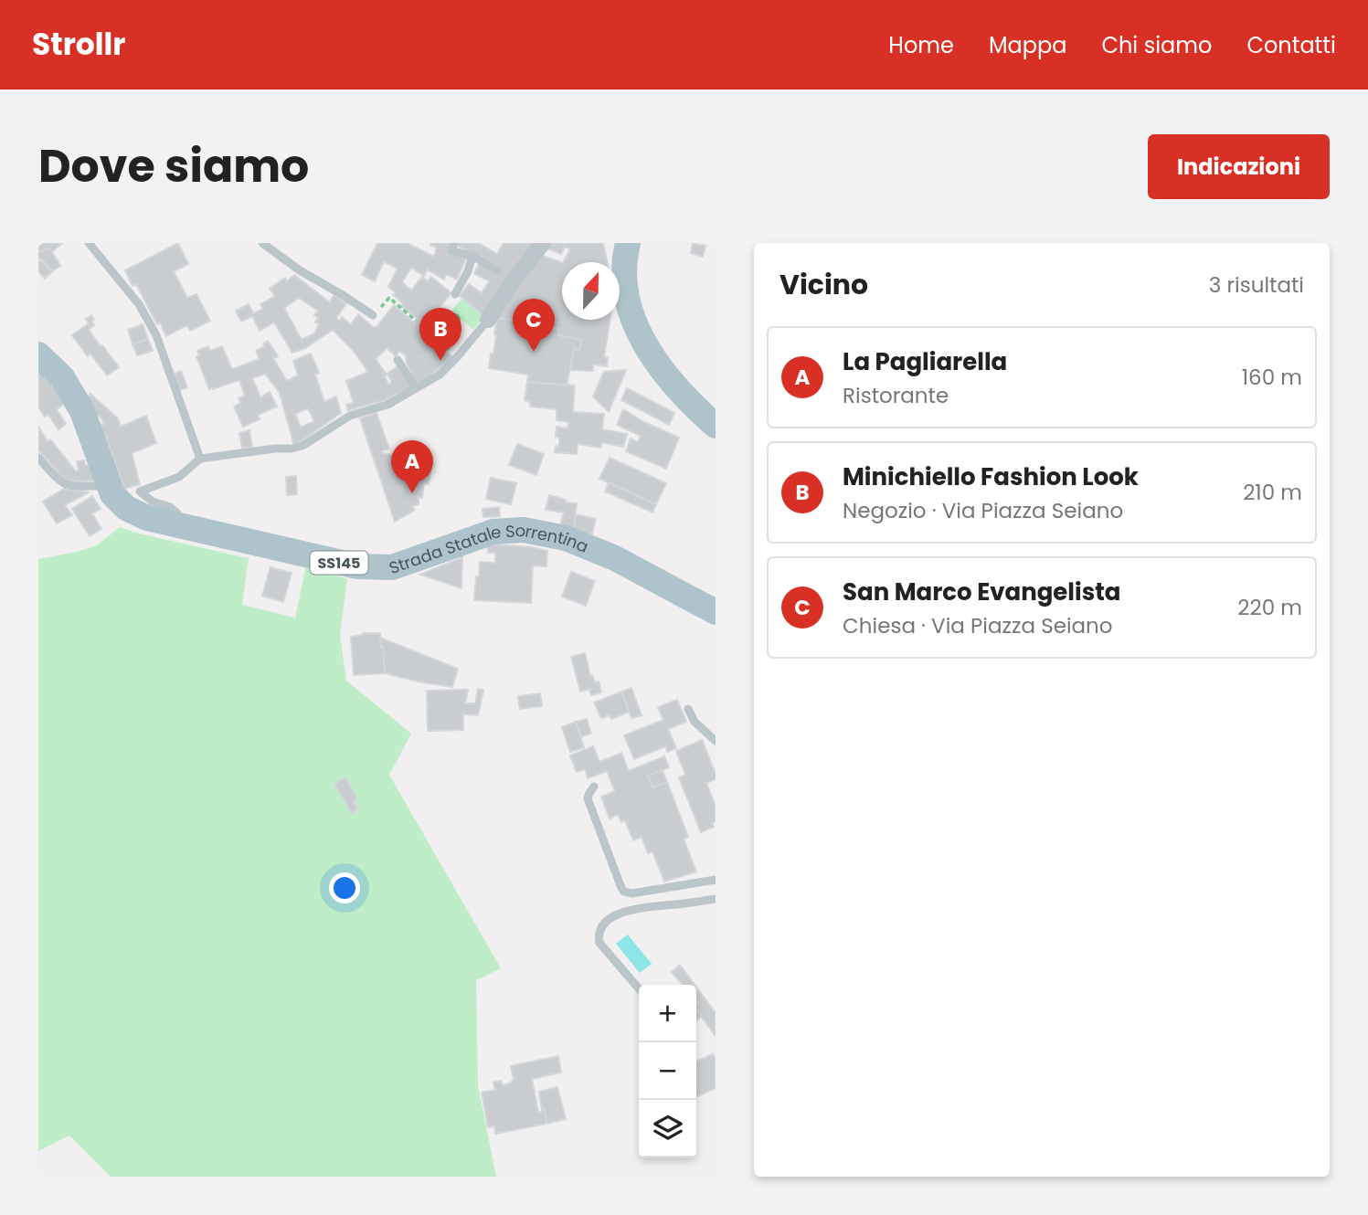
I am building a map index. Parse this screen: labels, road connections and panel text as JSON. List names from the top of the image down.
{
  "streets": {
    "main road": ["Strada Statale Sorrentina", "SS145"]
  },
  "north": "top",
  "page": {
    "header": "Strollr",
    "nav": [
      "Home",
      "Mappa",
      "Chi siamo",
      "Contatti"
    ],
    "title": "Dove siamo",
    "buttons": "Indicazioni",
    "heading": ["Vicino", "3 risultati"],
    "pins": ["C", "B", "A"],
    "list": [
      {
        "mark": "A",
        "name": "La Pagliarella",
        "note": "Ristorante",
        "value": "160 m"
      },
      {
        "mark": "B",
        "name": "Minichiello Fashion Look",
        "note": "Negozio · Via Piazza Seiano",
        "value": "210 m"
      },
      {
        "mark": "C",
        "name": "San Marco Evangelista",
        "note": "Chiesa · Via Piazza Seiano",
        "value": "220 m"
      }
    ],
    "map_buttons": ["+", "−"]
  }
}
